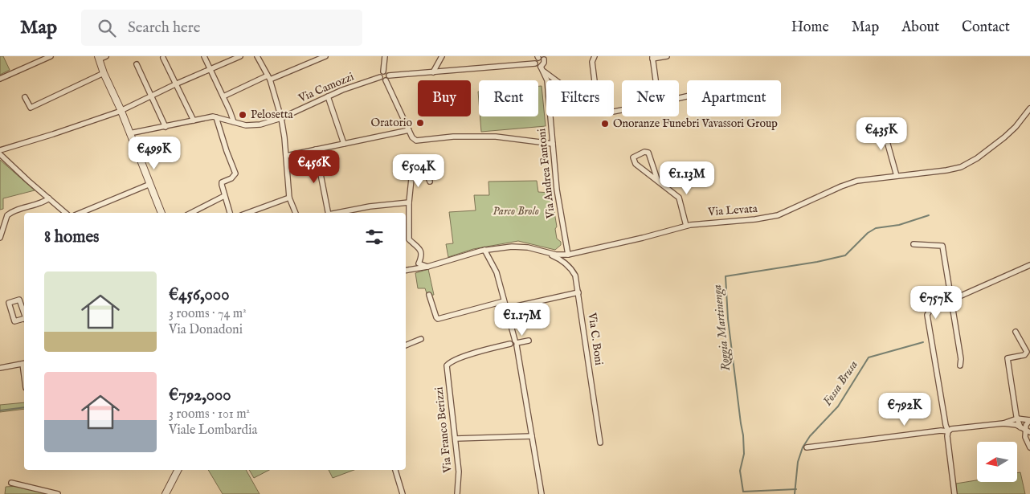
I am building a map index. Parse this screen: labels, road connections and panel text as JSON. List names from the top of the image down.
{
  "streets": {
    "street": [
      "Via Camozzi",
      "Via Andrea Fantoni",
      "Via Levata",
      "Via C. Boni",
      "Via Franco Berizzi"
    ]
  },
  "crossings": [
    ["Via Andrea Fantoni", "Via Levata"],
    ["Via Levata", "Via C. Boni"]
  ],
  "water": ["Roggia Martinenga", "Fossa Brusa"],
  "parks": ["Parco Brolo"],
  "places": ["Pelosetta", "Oratorio", "Onoranze Funebri Vavassori Group"],
  "north": "left",
  "page": {
    "header": "Map",
    "search": "Search here",
    "nav": [
      "Home",
      "Map",
      "About",
      "Contact"
    ],
    "chip": [
      "Buy",
      "Rent",
      "Filters",
      "New",
      "Apartment"
    ],
    "price": [
      "€435K",
      "€499K",
      "€456K",
      "€504K",
      "€1.13M",
      "€757K",
      "€1.17M",
      "€792K"
    ],
    "heading": "8 homes",
    "list": [
      {
        "name": "€456,000",
        "note": "3 rooms · 74 m² · Via Donadoni"
      },
      {
        "name": "€792,000",
        "note": "3 rooms · 101 m² · Viale Lombardia"
      }
    ]
  }
}
